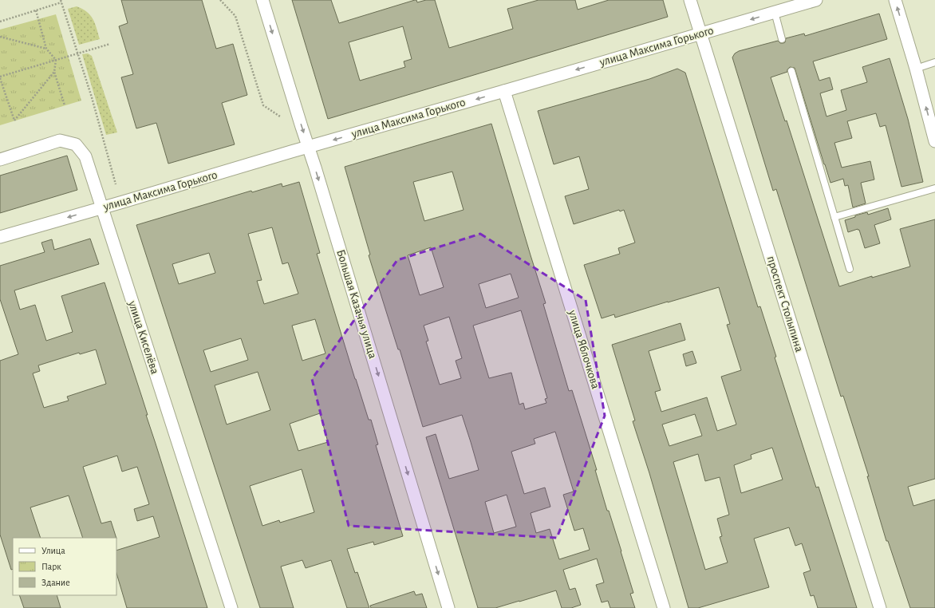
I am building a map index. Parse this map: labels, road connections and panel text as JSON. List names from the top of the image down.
{
  "streets": {
    "street": [
      "улица Максима Горького",
      "Большая Казачья улица",
      "проспект Столыпина",
      "улица Киселёва",
      "улица Яблочкова"
    ]
  },
  "crossings": [
    ["улица Максима Горького", "Большая Казачья улица"],
    ["улица Максима Горького", "проспект Столыпина"],
    ["улица Максима Горького", "улица Киселёва"],
    ["улица Максима Горького", "улица Яблочкова"]
  ],
  "one_way": ["улица Максима Горького", "Большая Казачья улица"],
  "legend": ["Улица", "Парк", "Здание"]
}
